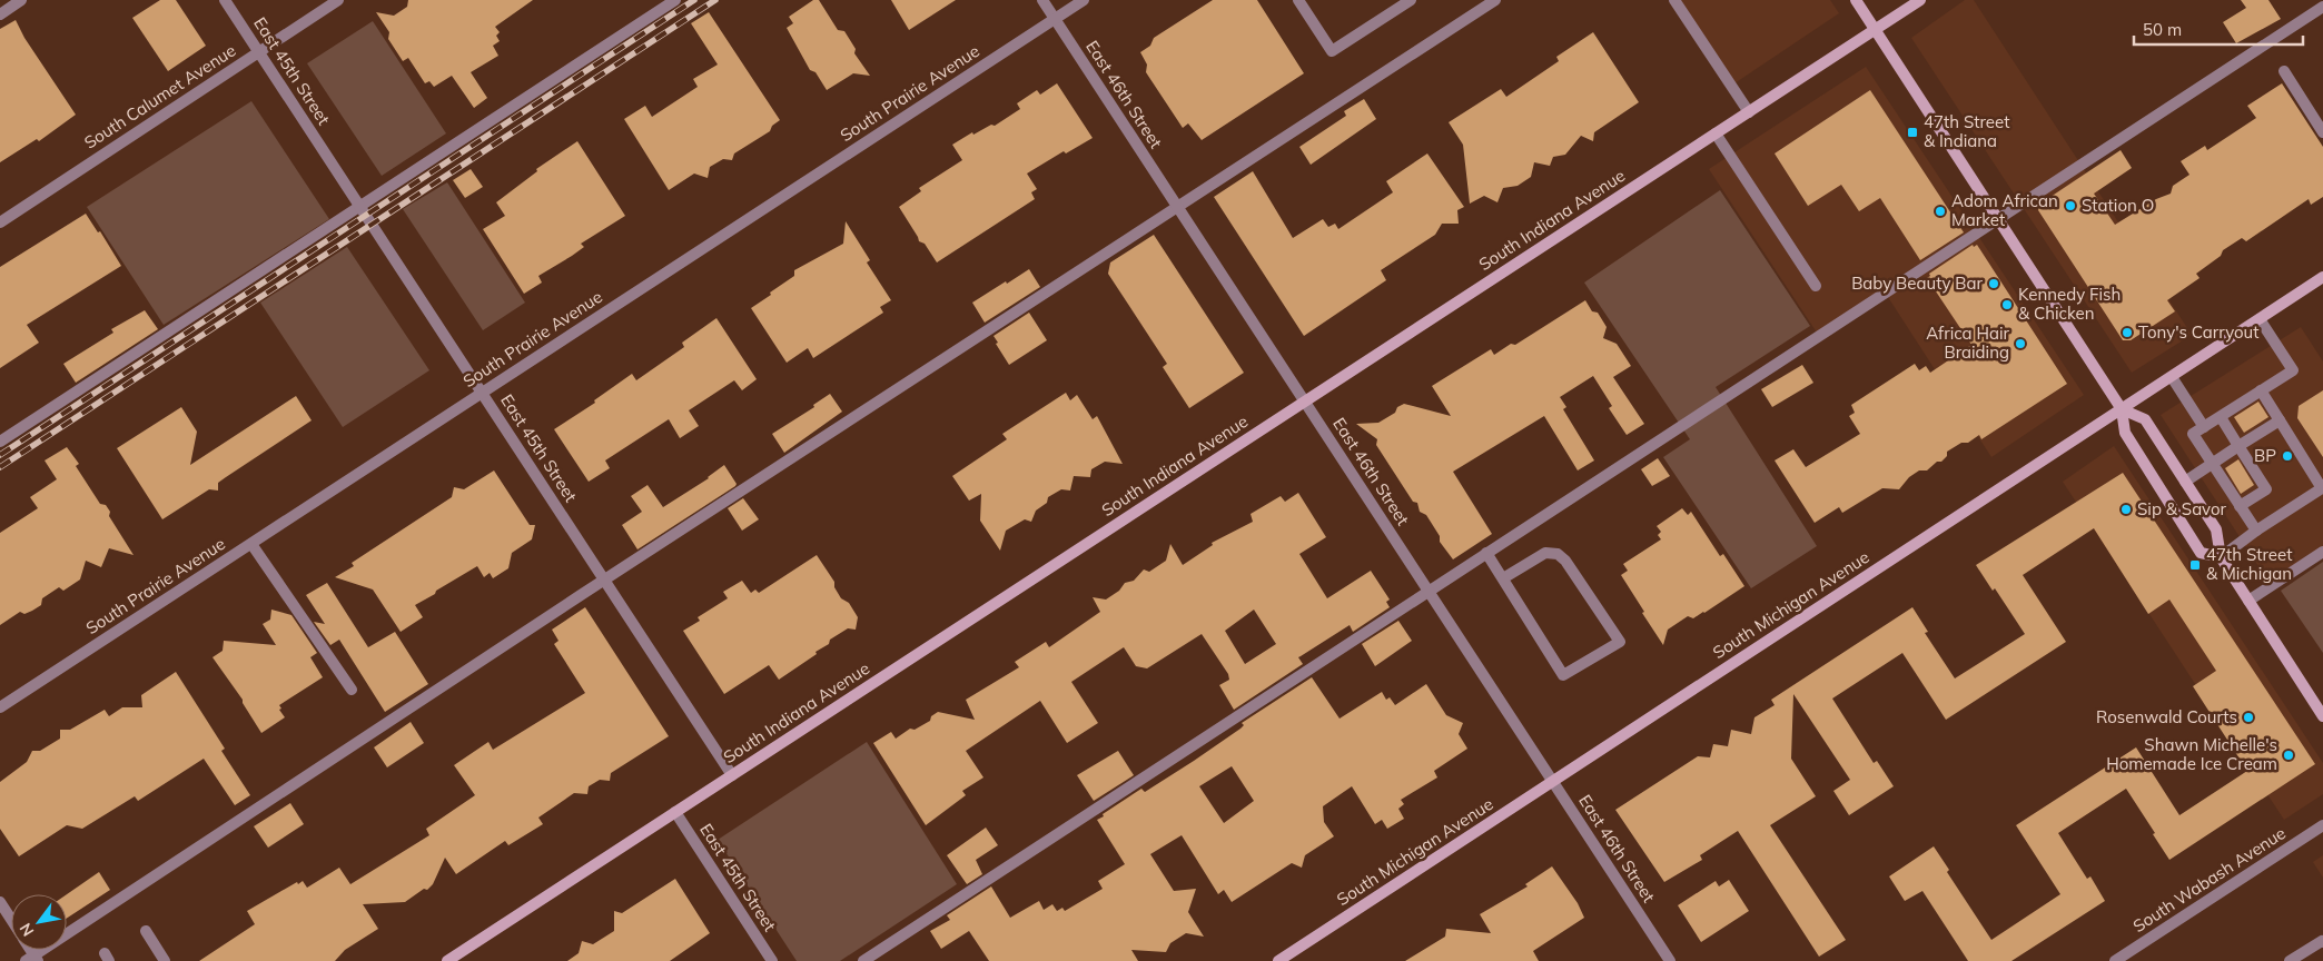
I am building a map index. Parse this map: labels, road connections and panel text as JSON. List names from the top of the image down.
{
  "streets": {
    "street": [
      "East 45th Street",
      "South Prairie Avenue",
      "East 46th Street",
      "South Calumet Avenue",
      "South Indiana Avenue",
      "South Michigan Avenue",
      "South Wabash Avenue"
    ]
  },
  "crossings": [
    ["East 45th Street", "South Prairie Avenue"],
    ["East 45th Street", "South Calumet Avenue"],
    ["East 45th Street", "South Indiana Avenue"],
    ["South Prairie Avenue", "East 46th Street"],
    ["East 46th Street", "South Indiana Avenue"],
    ["East 46th Street", "South Michigan Avenue"]
  ],
  "places": {
    "transit": ["47th Street & Indiana", "47th Street & Michigan"],
    "other": [
      "Station O",
      "Adom African Market",
      "Baby Beauty Bar",
      "Kennedy Fish & Chicken",
      "Tony's Carryout",
      "Africa Hair Braiding",
      "BP",
      "Sip & Savor",
      "Rosenwald Courts",
      "Shawn Michelle's Homemade Ice Cream"
    ]
  },
  "scale_bar": "50 m",
  "north": "bottom left"
}
